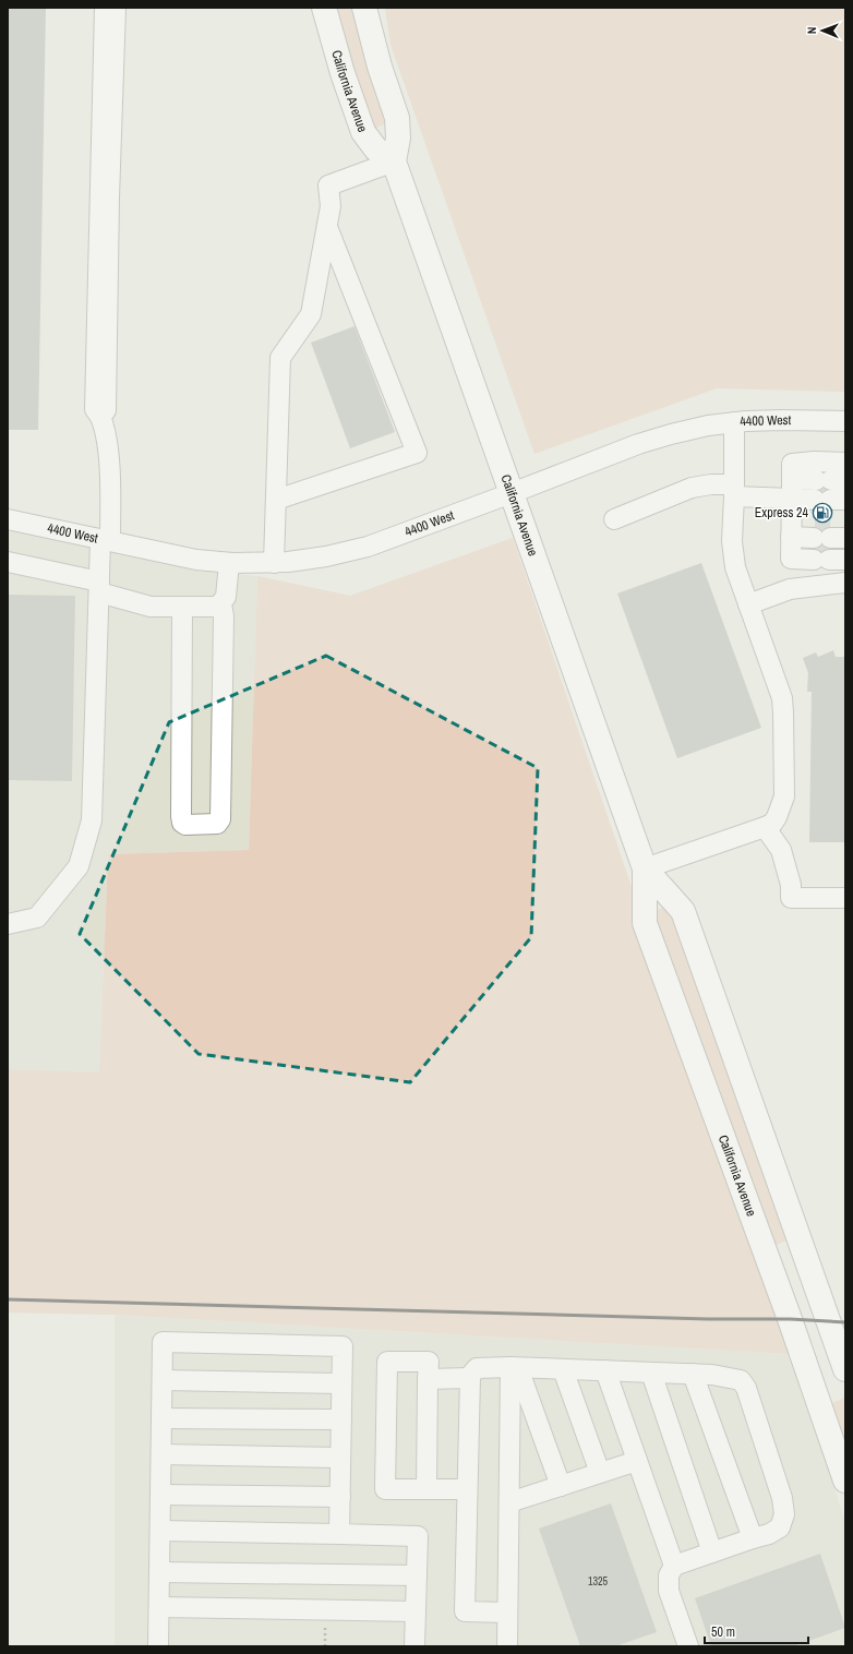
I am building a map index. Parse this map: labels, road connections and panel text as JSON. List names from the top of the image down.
{
  "streets": {
    "main road": ["California Avenue"],
    "street": ["4400 West"]
  },
  "crossings": [
    ["California Avenue", "4400 West"]
  ],
  "places": {
    "fuel station": ["Express 24"]
  },
  "house_numbers": ["1325"],
  "scale_bar": "50 m",
  "north": "left"
}
